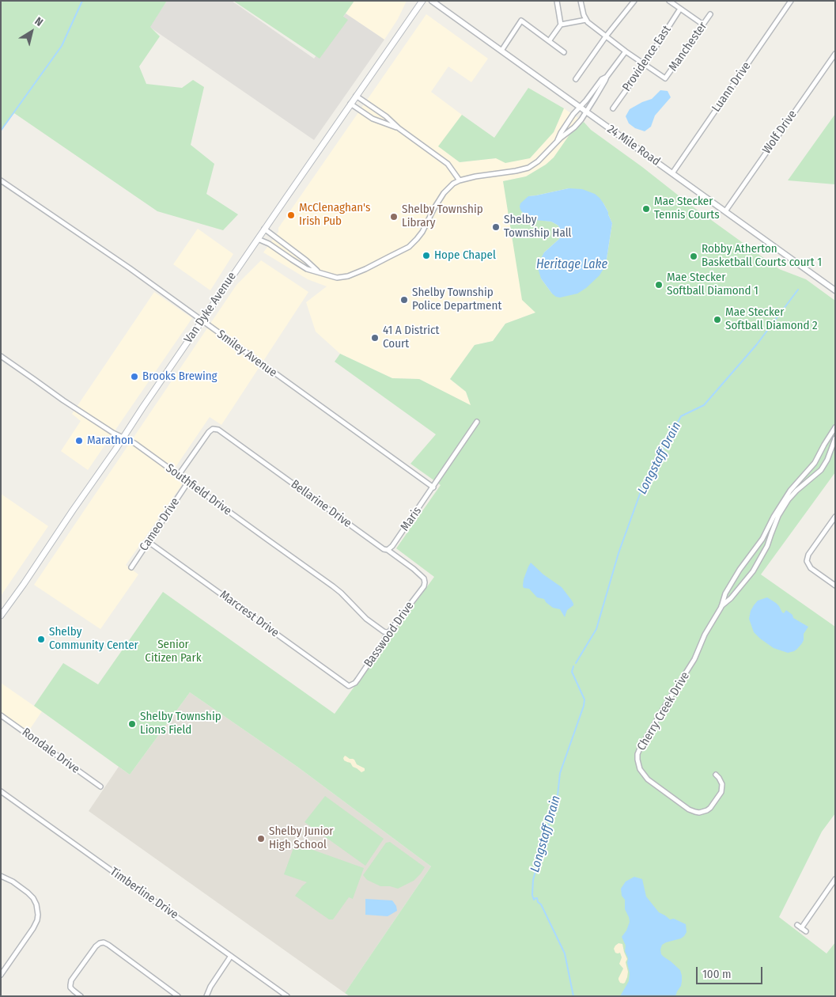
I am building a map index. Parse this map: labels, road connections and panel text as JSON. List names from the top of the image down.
{
  "streets": {
    "main road": ["Van Dyke Avenue"],
    "street": [
      "Manchester",
      "Providence East",
      "Luann Drive",
      "Wolf Drive",
      "24 Mile Road",
      "Smiley Avenue",
      "Southfield Drive",
      "Bellarine Drive",
      "Maris",
      "Cameo Drive",
      "Marcrest Drive",
      "Basswood Drive",
      "Cherry Creek Drive",
      "Rondale Drive",
      "Timberline Drive"
    ]
  },
  "crossings": [
    ["Manchester", "Providence East"],
    ["Luann Drive", "24 Mile Road"],
    ["Wolf Drive", "24 Mile Road"],
    ["Van Dyke Avenue", "Smiley Avenue"],
    ["Van Dyke Avenue", "Southfield Drive"],
    ["Smiley Avenue", "Maris"],
    ["Southfield Drive", "Bellarine Drive"],
    ["Southfield Drive", "Cameo Drive"],
    ["Southfield Drive", "Basswood Drive"],
    ["Bellarine Drive", "Maris"],
    ["Bellarine Drive", "Basswood Drive"],
    ["Cameo Drive", "Marcrest Drive"],
    ["Marcrest Drive", "Basswood Drive"]
  ],
  "water": ["Heritage Lake", "Longstaff Drain"],
  "parks": ["Senior Citizen Park"],
  "places": [
    "Mae Stecker Tennis Courts",
    "McClenaghan's Irish Pub",
    "Shelby Township Library",
    "Shelby Township Hall",
    "Hope Chapel",
    "Robby Atherton Basketball Courts court 1",
    "Mae Stecker Softball Diamond 1",
    "Shelby Township Police Department",
    "Mae Stecker Softball Diamond 2",
    "41 A District Court",
    "Brooks Brewing",
    "Marathon",
    "Shelby Community Center",
    "Shelby Township Lions Field",
    "Shelby Junior High School"
  ],
  "scale_bar": "100 m",
  "north": "top right"
}
